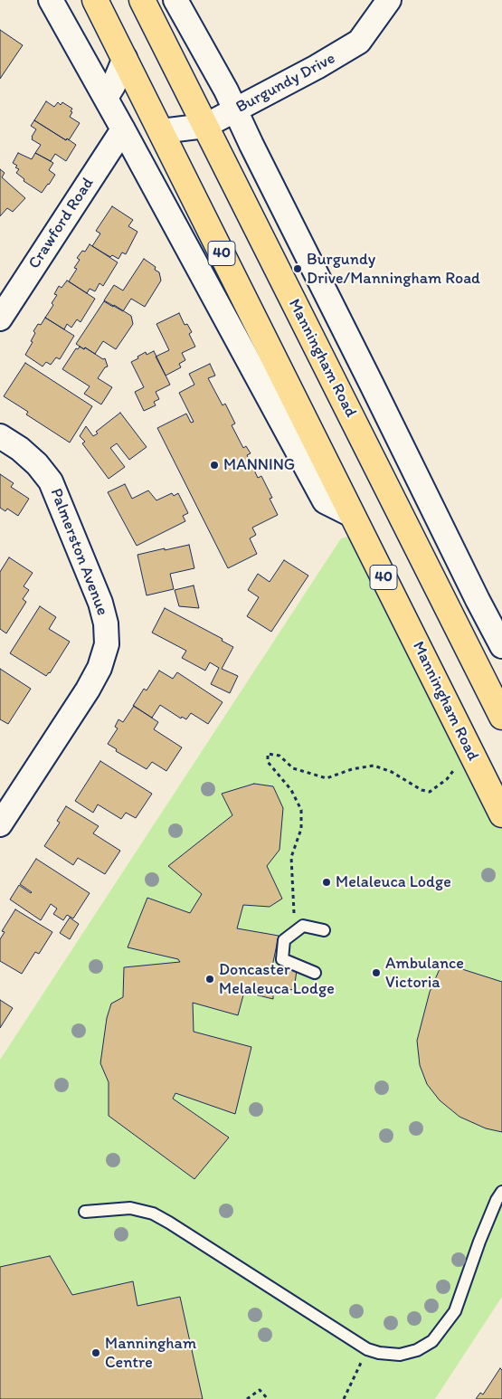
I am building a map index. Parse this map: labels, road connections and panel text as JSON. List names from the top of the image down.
{
  "streets": {
    "main road": ["40", "Manningham Road"],
    "street": ["Burgundy Drive", "Crawford Road", "Palmerston Avenue"]
  },
  "crossings": [
    ["Burgundy Drive", "Manningham Road"]
  ],
  "places": [
    "Burgundy Drive/Manningham Road",
    "MANNING",
    "Melaleuca Lodge",
    "Ambulance Victoria",
    "Doncaster Melaleuca Lodge",
    "Manningham Centre"
  ]
}
